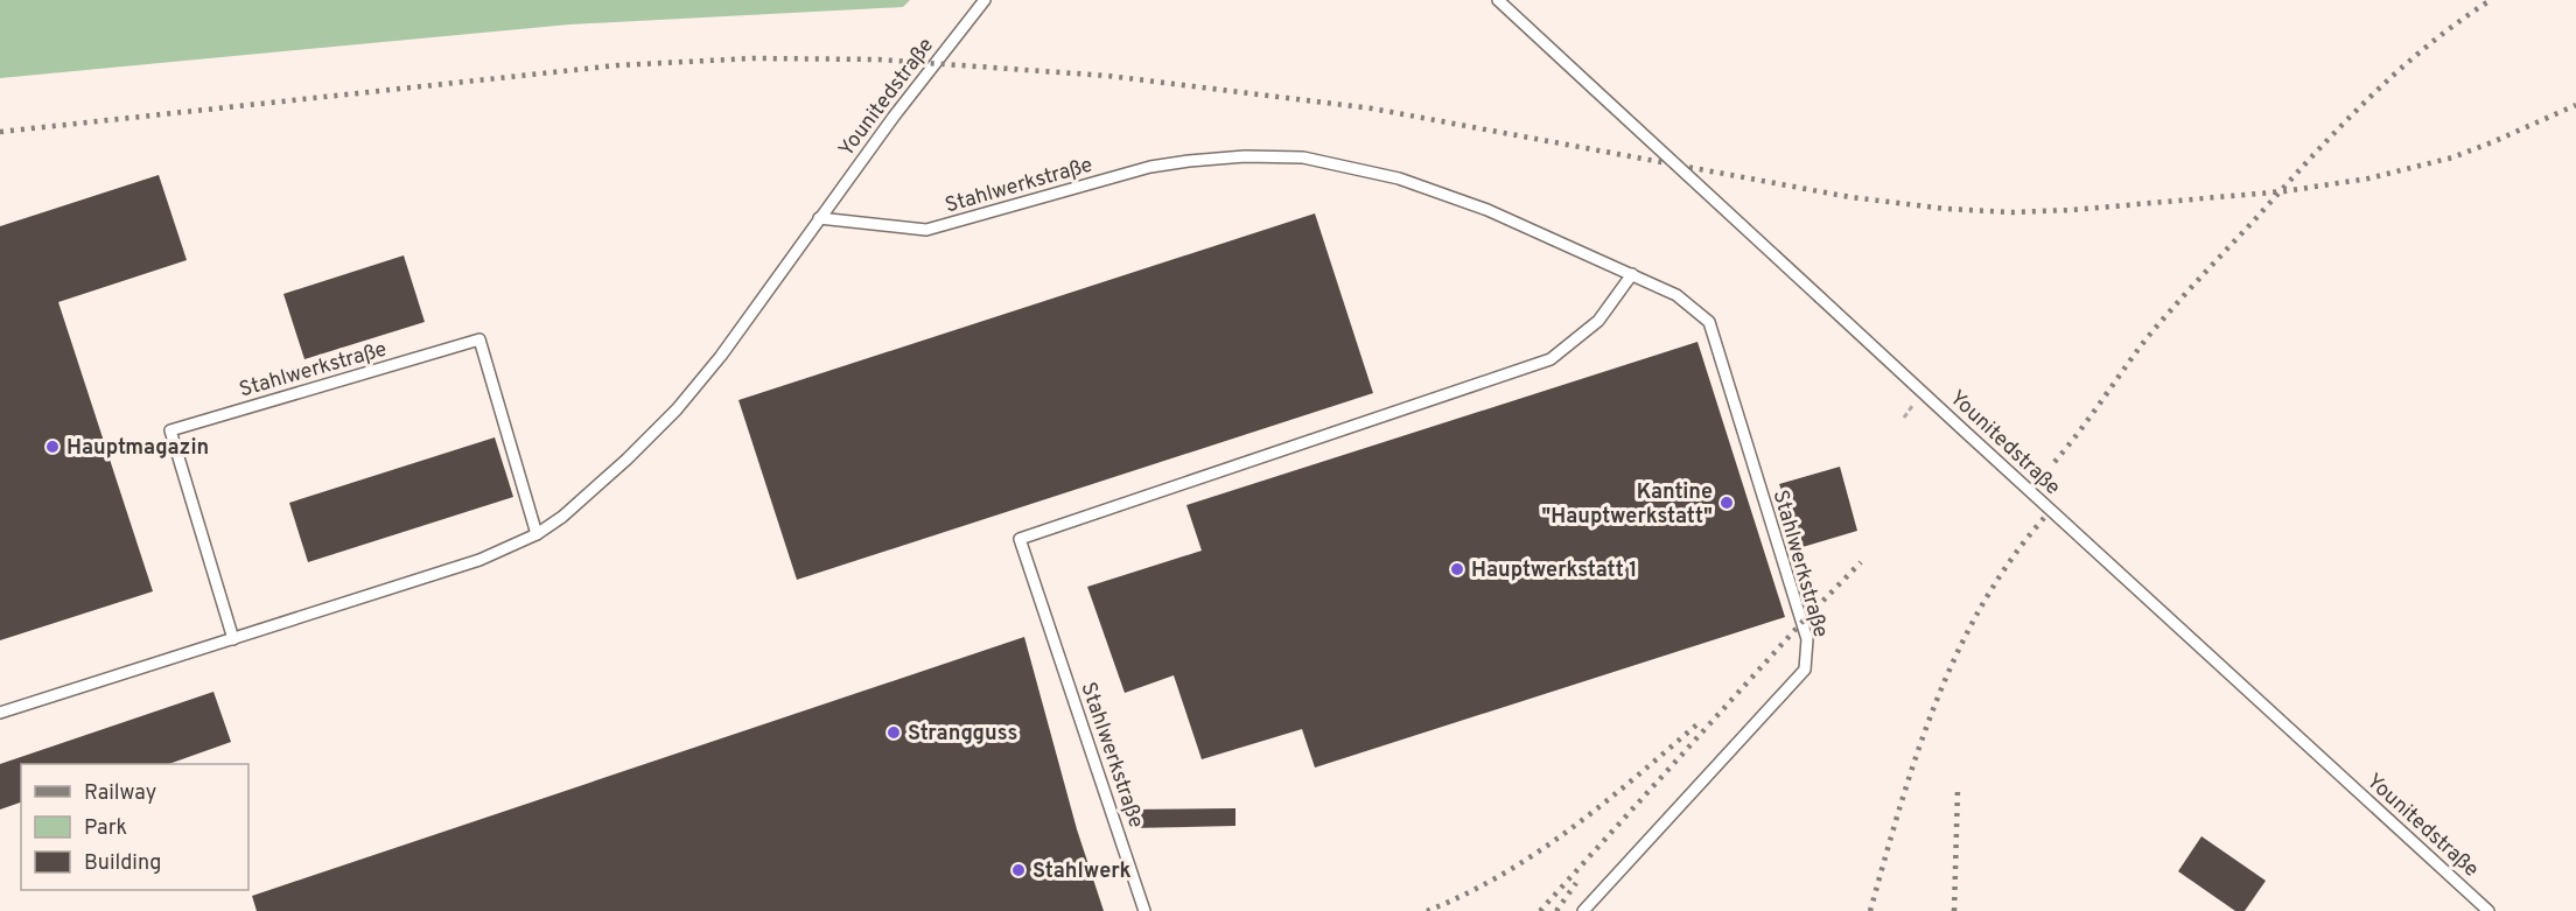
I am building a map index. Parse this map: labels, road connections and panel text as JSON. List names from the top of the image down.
{
  "streets": {
    "lane": ["Younitedstraße", "Stahlwerkstraße"]
  },
  "crossings": [
    ["Younitedstraße", "Stahlwerkstraße"]
  ],
  "places": [
    "Hauptmagazin",
    "Kantine \"Hauptwerkstatt\"",
    "Hauptwerkstatt 1",
    "Strangguss",
    "Stahlwerk"
  ],
  "legend": ["Railway", "Park", "Building"]
}
